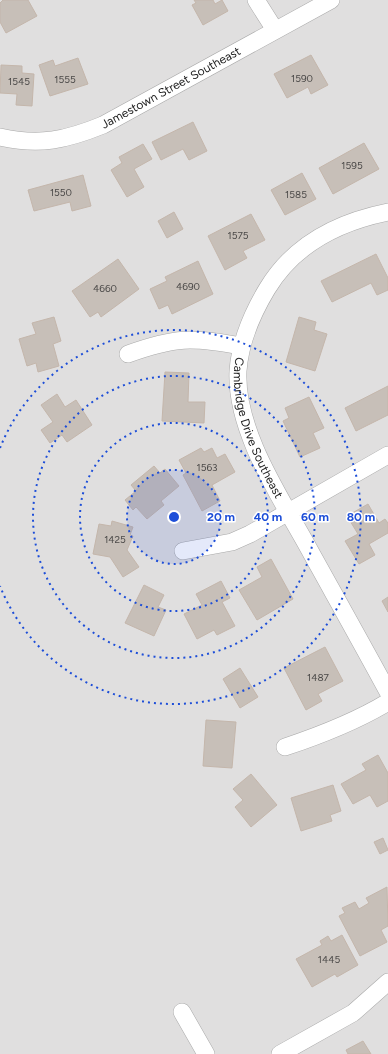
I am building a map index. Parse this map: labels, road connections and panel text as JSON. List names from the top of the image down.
{
  "streets": {
    "street": ["Jamestown Street Southeast", "Cambridge Drive Southeast"]
  },
  "house_numbers": [
    "1590",
    "1555",
    "1545",
    "1595",
    "1550",
    "1585",
    "1575",
    "4690",
    "4660",
    "1563",
    "1425",
    "1487",
    "1445"
  ],
  "rings": [
    "20 m",
    "40 m",
    "60 m",
    "80 m"
  ]
}
